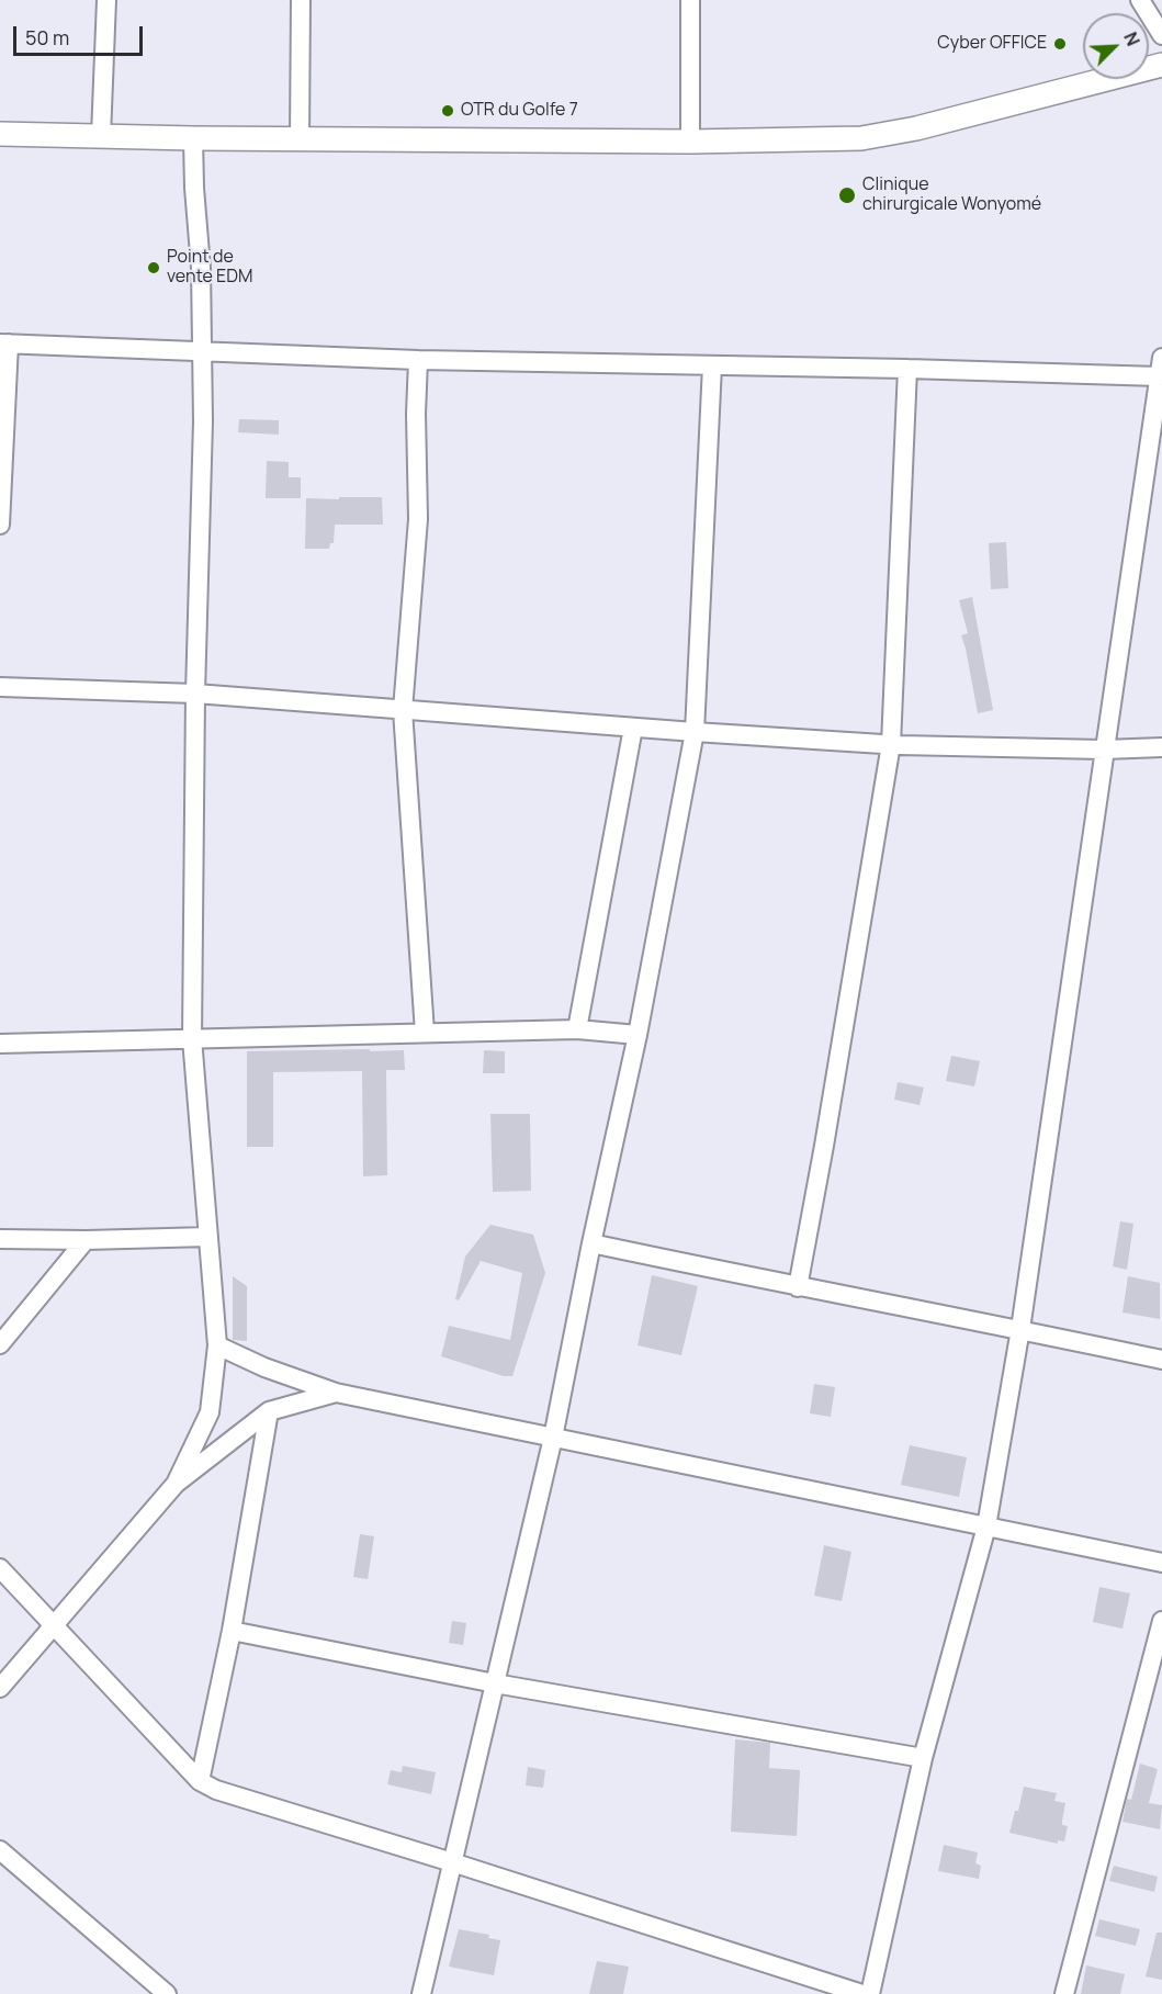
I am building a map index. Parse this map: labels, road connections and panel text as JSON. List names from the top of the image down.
{
  "places": [
    "Cyber OFFICE",
    "OTR du Golfe 7",
    "Clinique chirurgicale Wonyomé",
    "Point de vente EDM"
  ],
  "scale_bar": "50 m",
  "north": "top right"
}
